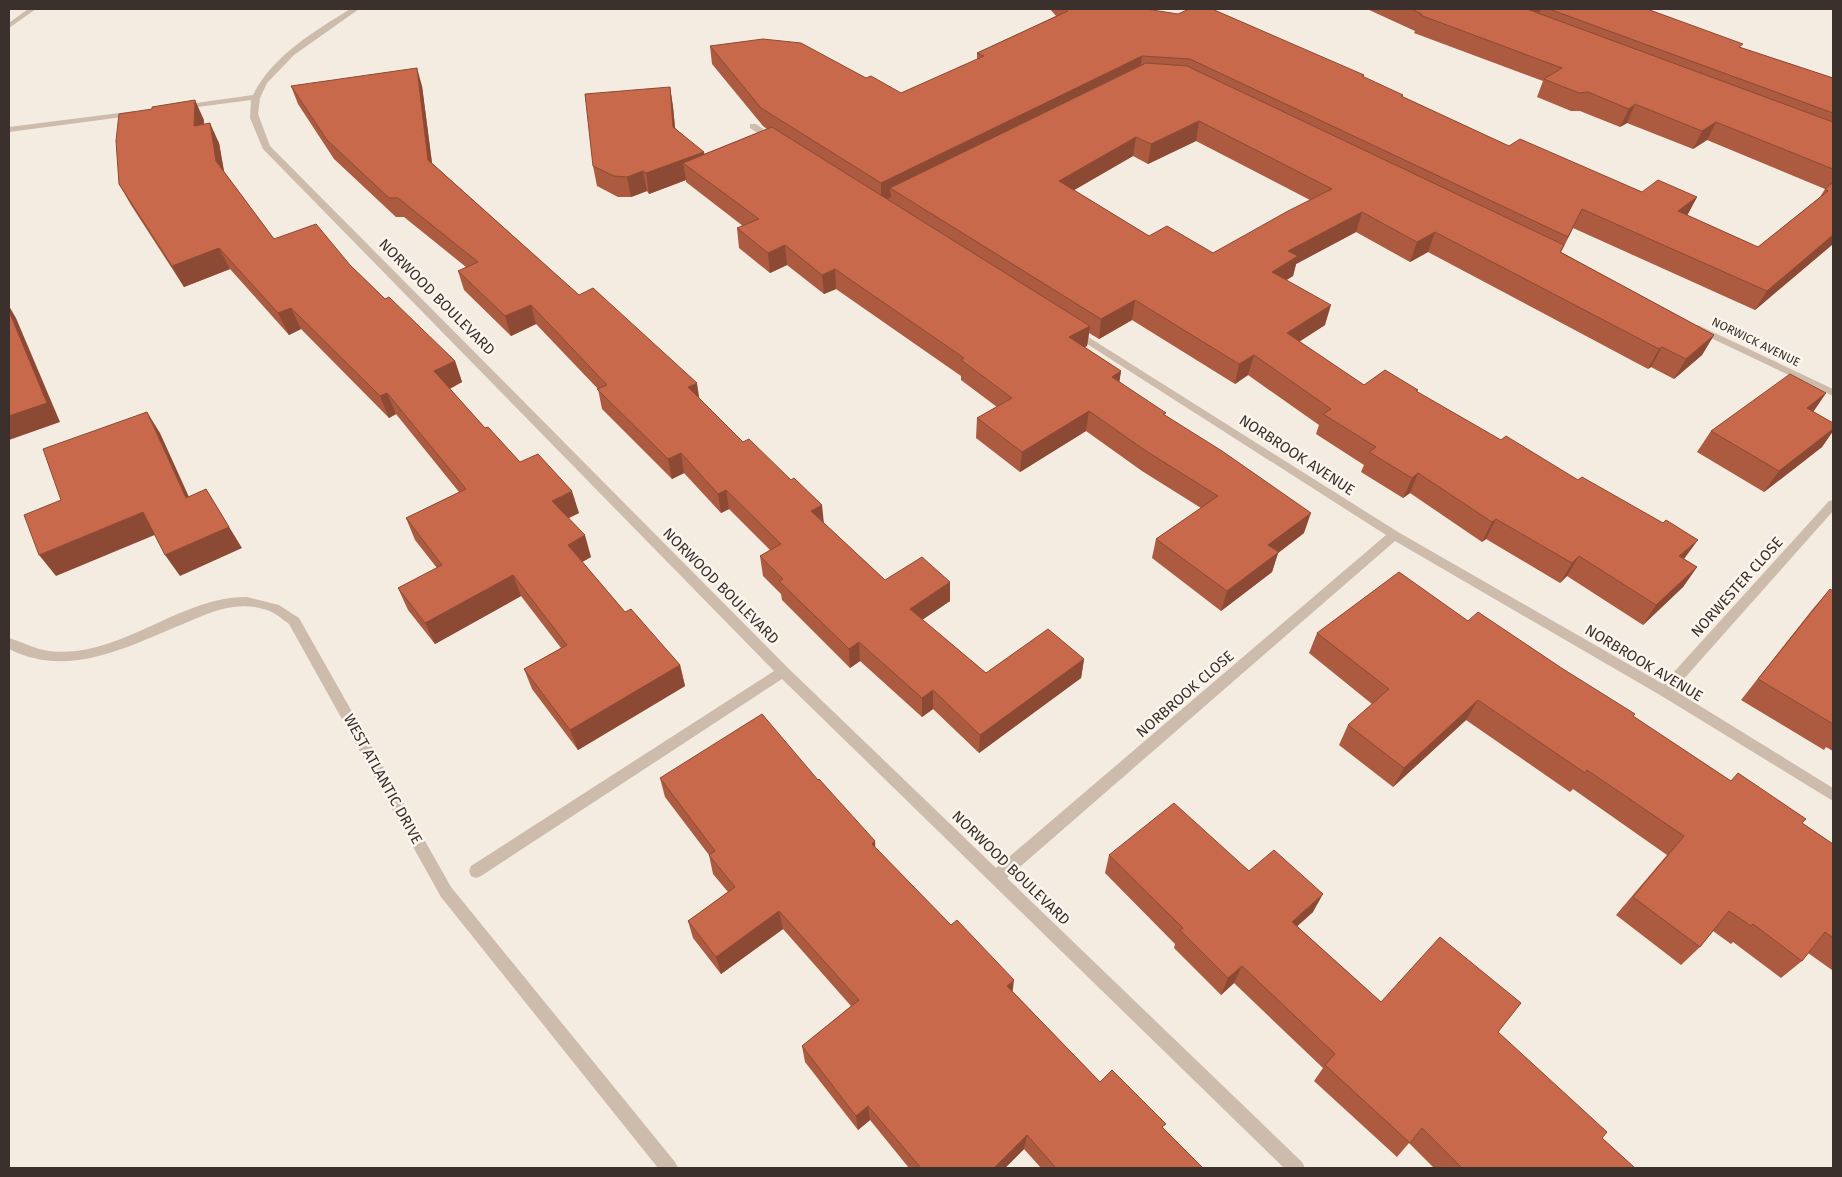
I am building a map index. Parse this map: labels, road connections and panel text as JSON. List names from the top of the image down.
{
  "streets": {
    "street": [
      "NORWOOD BOULEVARD",
      "NORWICK AVENUE",
      "NORBROOK AVENUE",
      "NORWESTER CLOSE",
      "NORBROOK CLOSE",
      "WEST ATLANTIC DRIVE"
    ]
  },
  "crossings": [
    ["NORWOOD BOULEVARD", "NORBROOK CLOSE"],
    ["NORBROOK AVENUE", "NORWESTER CLOSE"],
    ["NORBROOK AVENUE", "NORBROOK CLOSE"]
  ]
}
